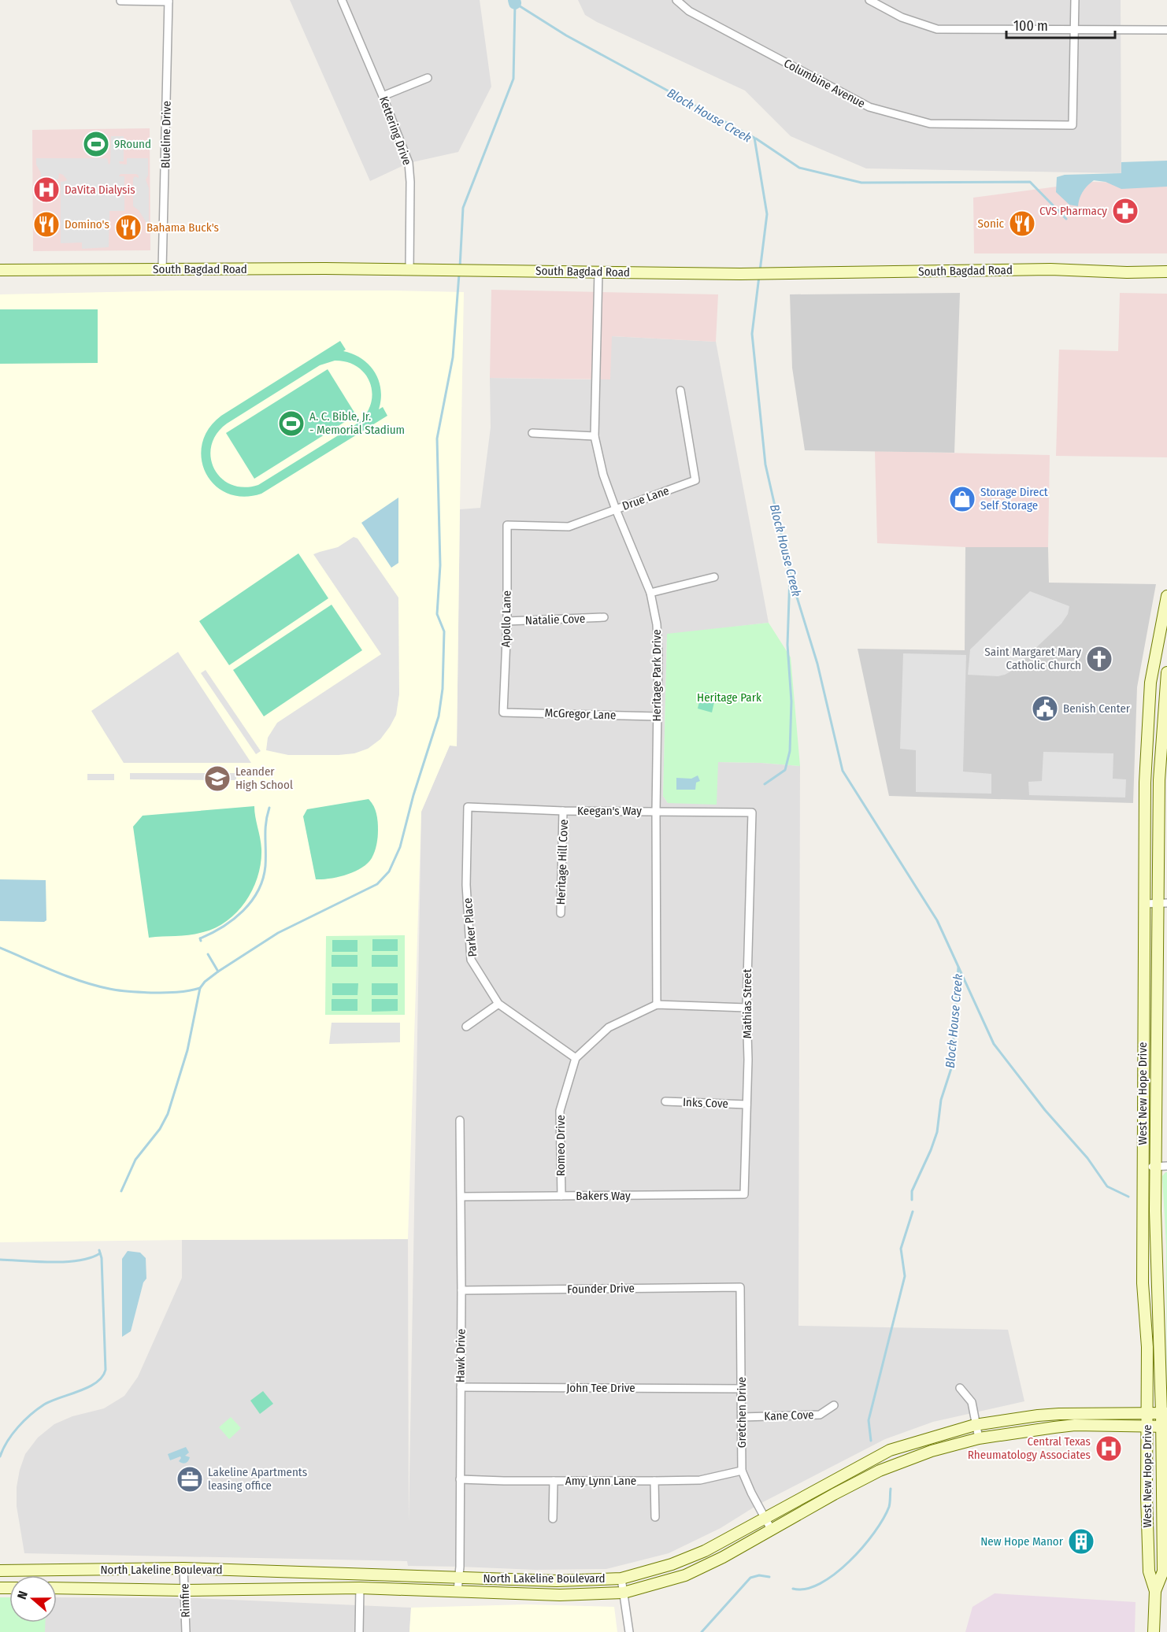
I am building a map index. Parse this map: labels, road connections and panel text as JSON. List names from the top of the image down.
{
  "streets": {
    "main road": ["South Bagdad Road", "West New Hope Drive", "North Lakeline Boulevard"],
    "street": [
      "Columbine Avenue",
      "Kettering Drive",
      "Blueline Drive",
      "Drue Lane",
      "Apollo Lane",
      "Natalie Cove",
      "Heritage Park Drive",
      "McGregor Lane",
      "Keegan's Way",
      "Heritage Hill Cove",
      "Parker Place",
      "Mathias Street",
      "Inks Cove",
      "Romeo Drive",
      "Bakers Way",
      "Founder Drive",
      "Hawk Drive",
      "John Tee Drive",
      "Gretchen Drive",
      "Kane Cove",
      "Amy Lynn Lane",
      "Rimfire"
    ]
  },
  "crossings": [
    ["Kettering Drive", "South Bagdad Road"],
    ["Blueline Drive", "South Bagdad Road"],
    ["South Bagdad Road", "Heritage Park Drive"],
    ["Drue Lane", "Apollo Lane"],
    ["Drue Lane", "Heritage Park Drive"],
    ["Apollo Lane", "Natalie Cove"],
    ["Apollo Lane", "McGregor Lane"],
    ["Heritage Park Drive", "McGregor Lane"],
    ["Heritage Park Drive", "Keegan's Way"],
    ["Keegan's Way", "Heritage Hill Cove"],
    ["Keegan's Way", "Parker Place"],
    ["Keegan's Way", "Mathias Street"],
    ["Parker Place", "Romeo Drive"],
    ["Mathias Street", "Inks Cove"],
    ["Mathias Street", "Bakers Way"],
    ["West New Hope Drive", "North Lakeline Boulevard"],
    ["Romeo Drive", "Bakers Way"],
    ["Bakers Way", "Hawk Drive"],
    ["Founder Drive", "Hawk Drive"],
    ["Founder Drive", "Gretchen Drive"],
    ["Hawk Drive", "John Tee Drive"],
    ["Hawk Drive", "Amy Lynn Lane"],
    ["Hawk Drive", "North Lakeline Boulevard"],
    ["John Tee Drive", "Gretchen Drive"],
    ["Gretchen Drive", "Kane Cove"],
    ["Gretchen Drive", "Amy Lynn Lane"],
    ["Gretchen Drive", "North Lakeline Boulevard"],
    ["North Lakeline Boulevard", "Rimfire"]
  ],
  "water": ["Block House Creek"],
  "parks": ["Heritage Park"],
  "places": {
    "sports": ["9Round", "A. C. Bible, Jr. - Memorial Stadium"],
    "hospital": ["DaVita Dialysis", "Central Texas Rheumatology Associates"],
    "pharmacy": ["CVS Pharmacy"],
    "restaurant": ["Sonic", "Domino's", "Bahama Buck's"],
    "shop": ["Storage Direct Self Storage"],
    "church": ["Saint Margaret Mary Catholic Church"],
    "public building": ["Benish Center"],
    "school or university": ["Leander High School"],
    "office": ["Lakeline Apartments leasing office"],
    "building": ["New Hope Manor"]
  },
  "scale_bar": "100 m",
  "north": "left"
}
